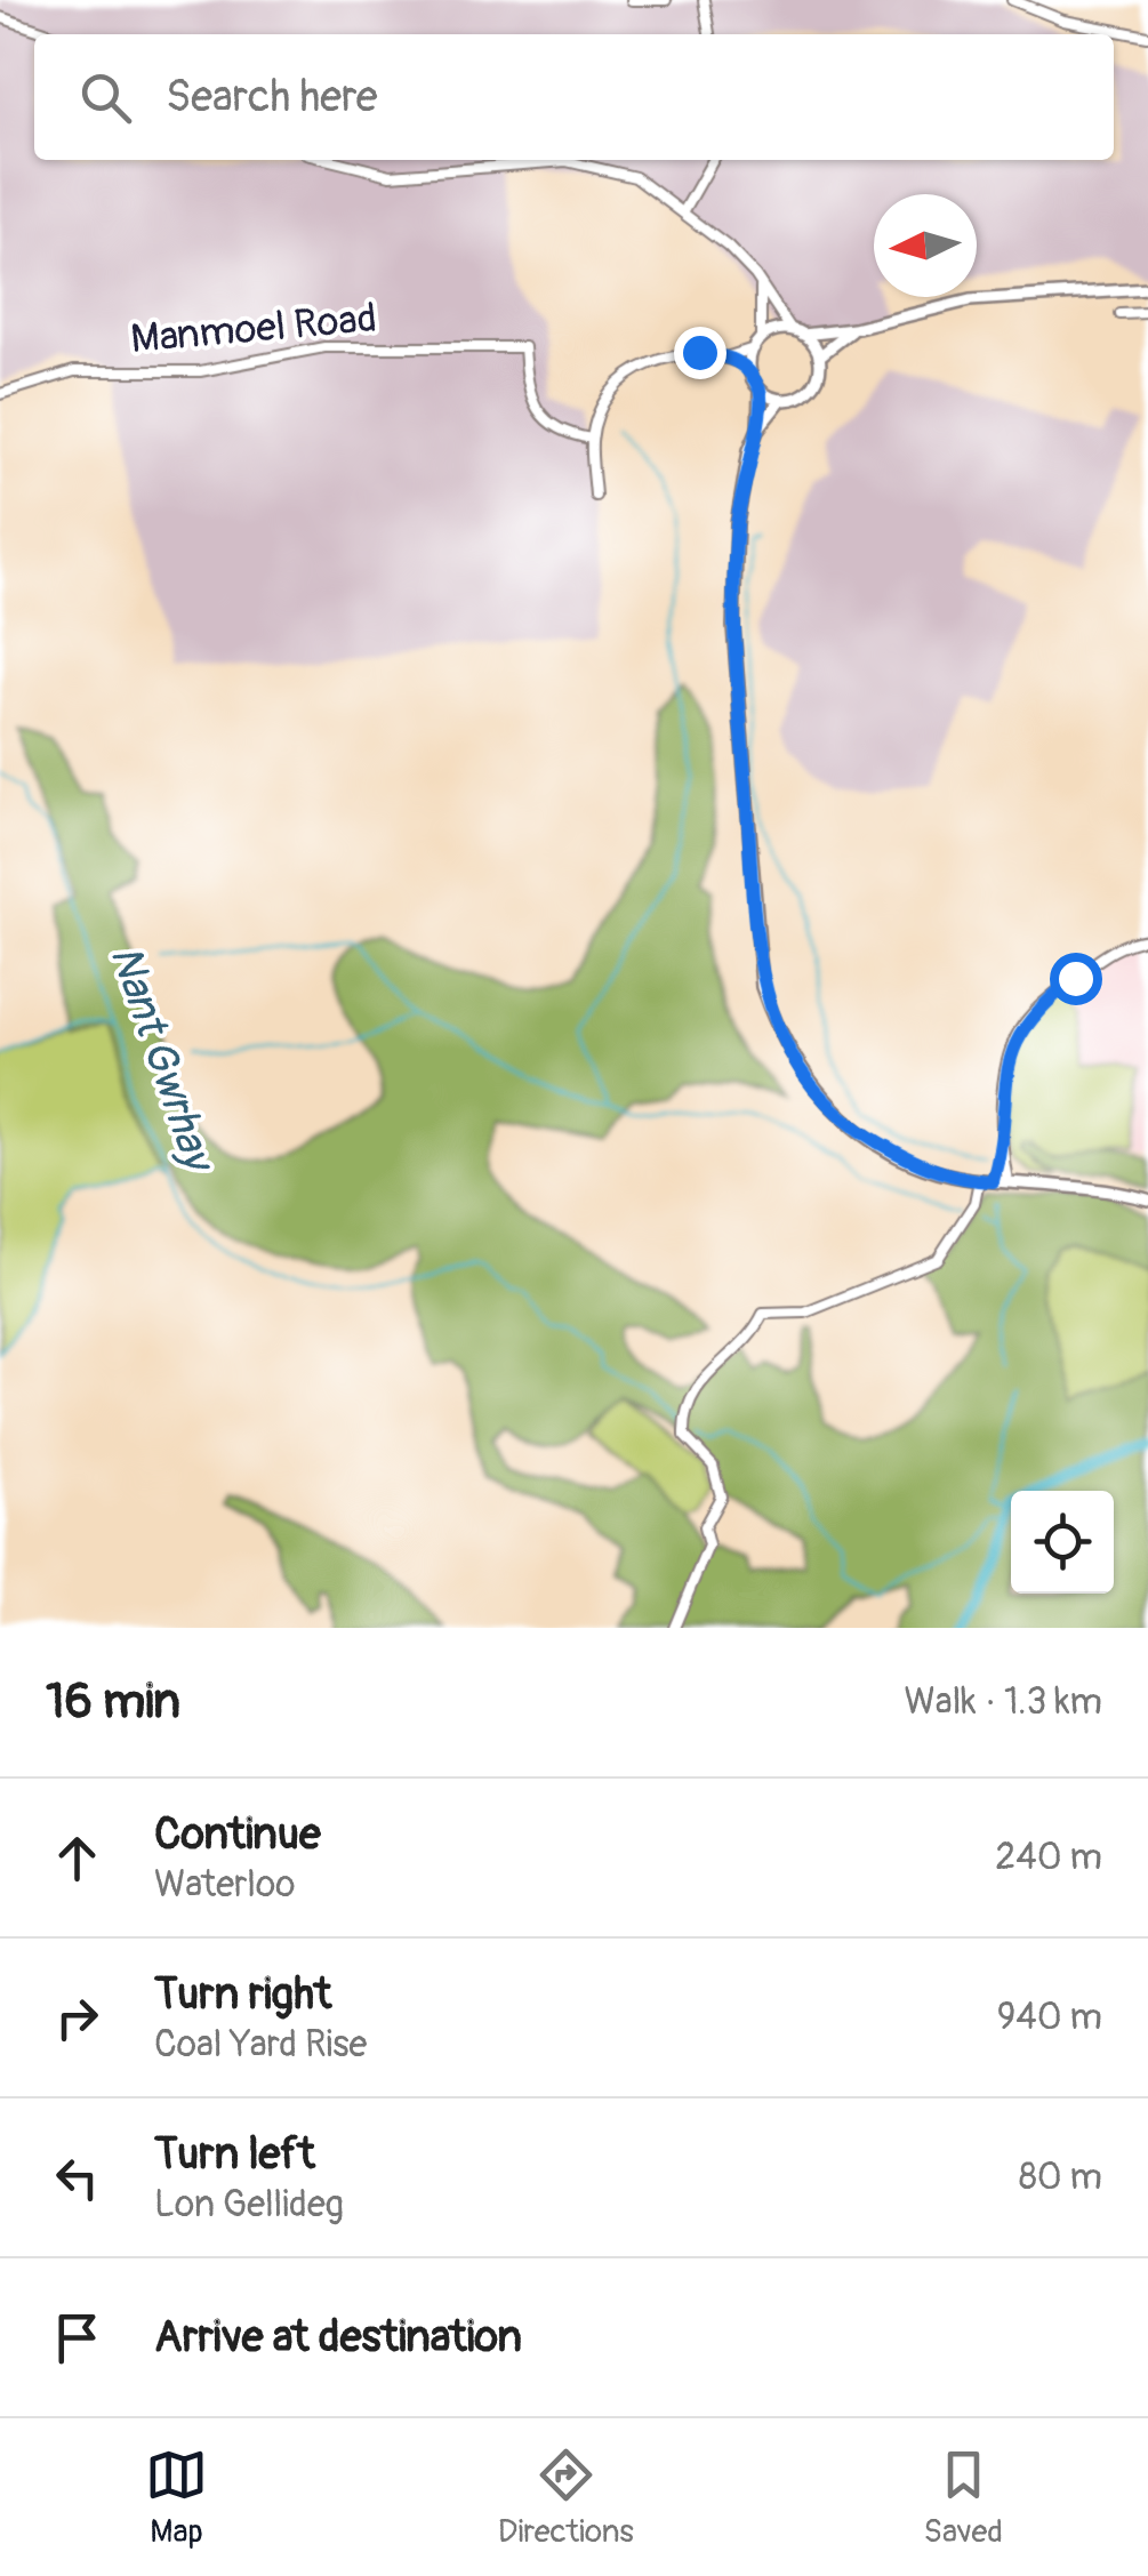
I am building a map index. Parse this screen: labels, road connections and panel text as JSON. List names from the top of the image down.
{
  "streets": {
    "street": ["Manmoel Road"]
  },
  "water": ["Nant Gwrhay"],
  "north": "left",
  "page": {
    "search": "Search here",
    "heading": ["16 min", "Walk · 1.3 km"],
    "list": [
      ["Continue", "Waterloo", "240 m"],
      ["Turn right", "Coal Yard Rise", "940 m"],
      ["Turn left", "Lon Gellideg", "80 m"],
      "Arrive at destination"
    ],
    "nav": ["Map", "Directions", "Saved"]
  }
}
